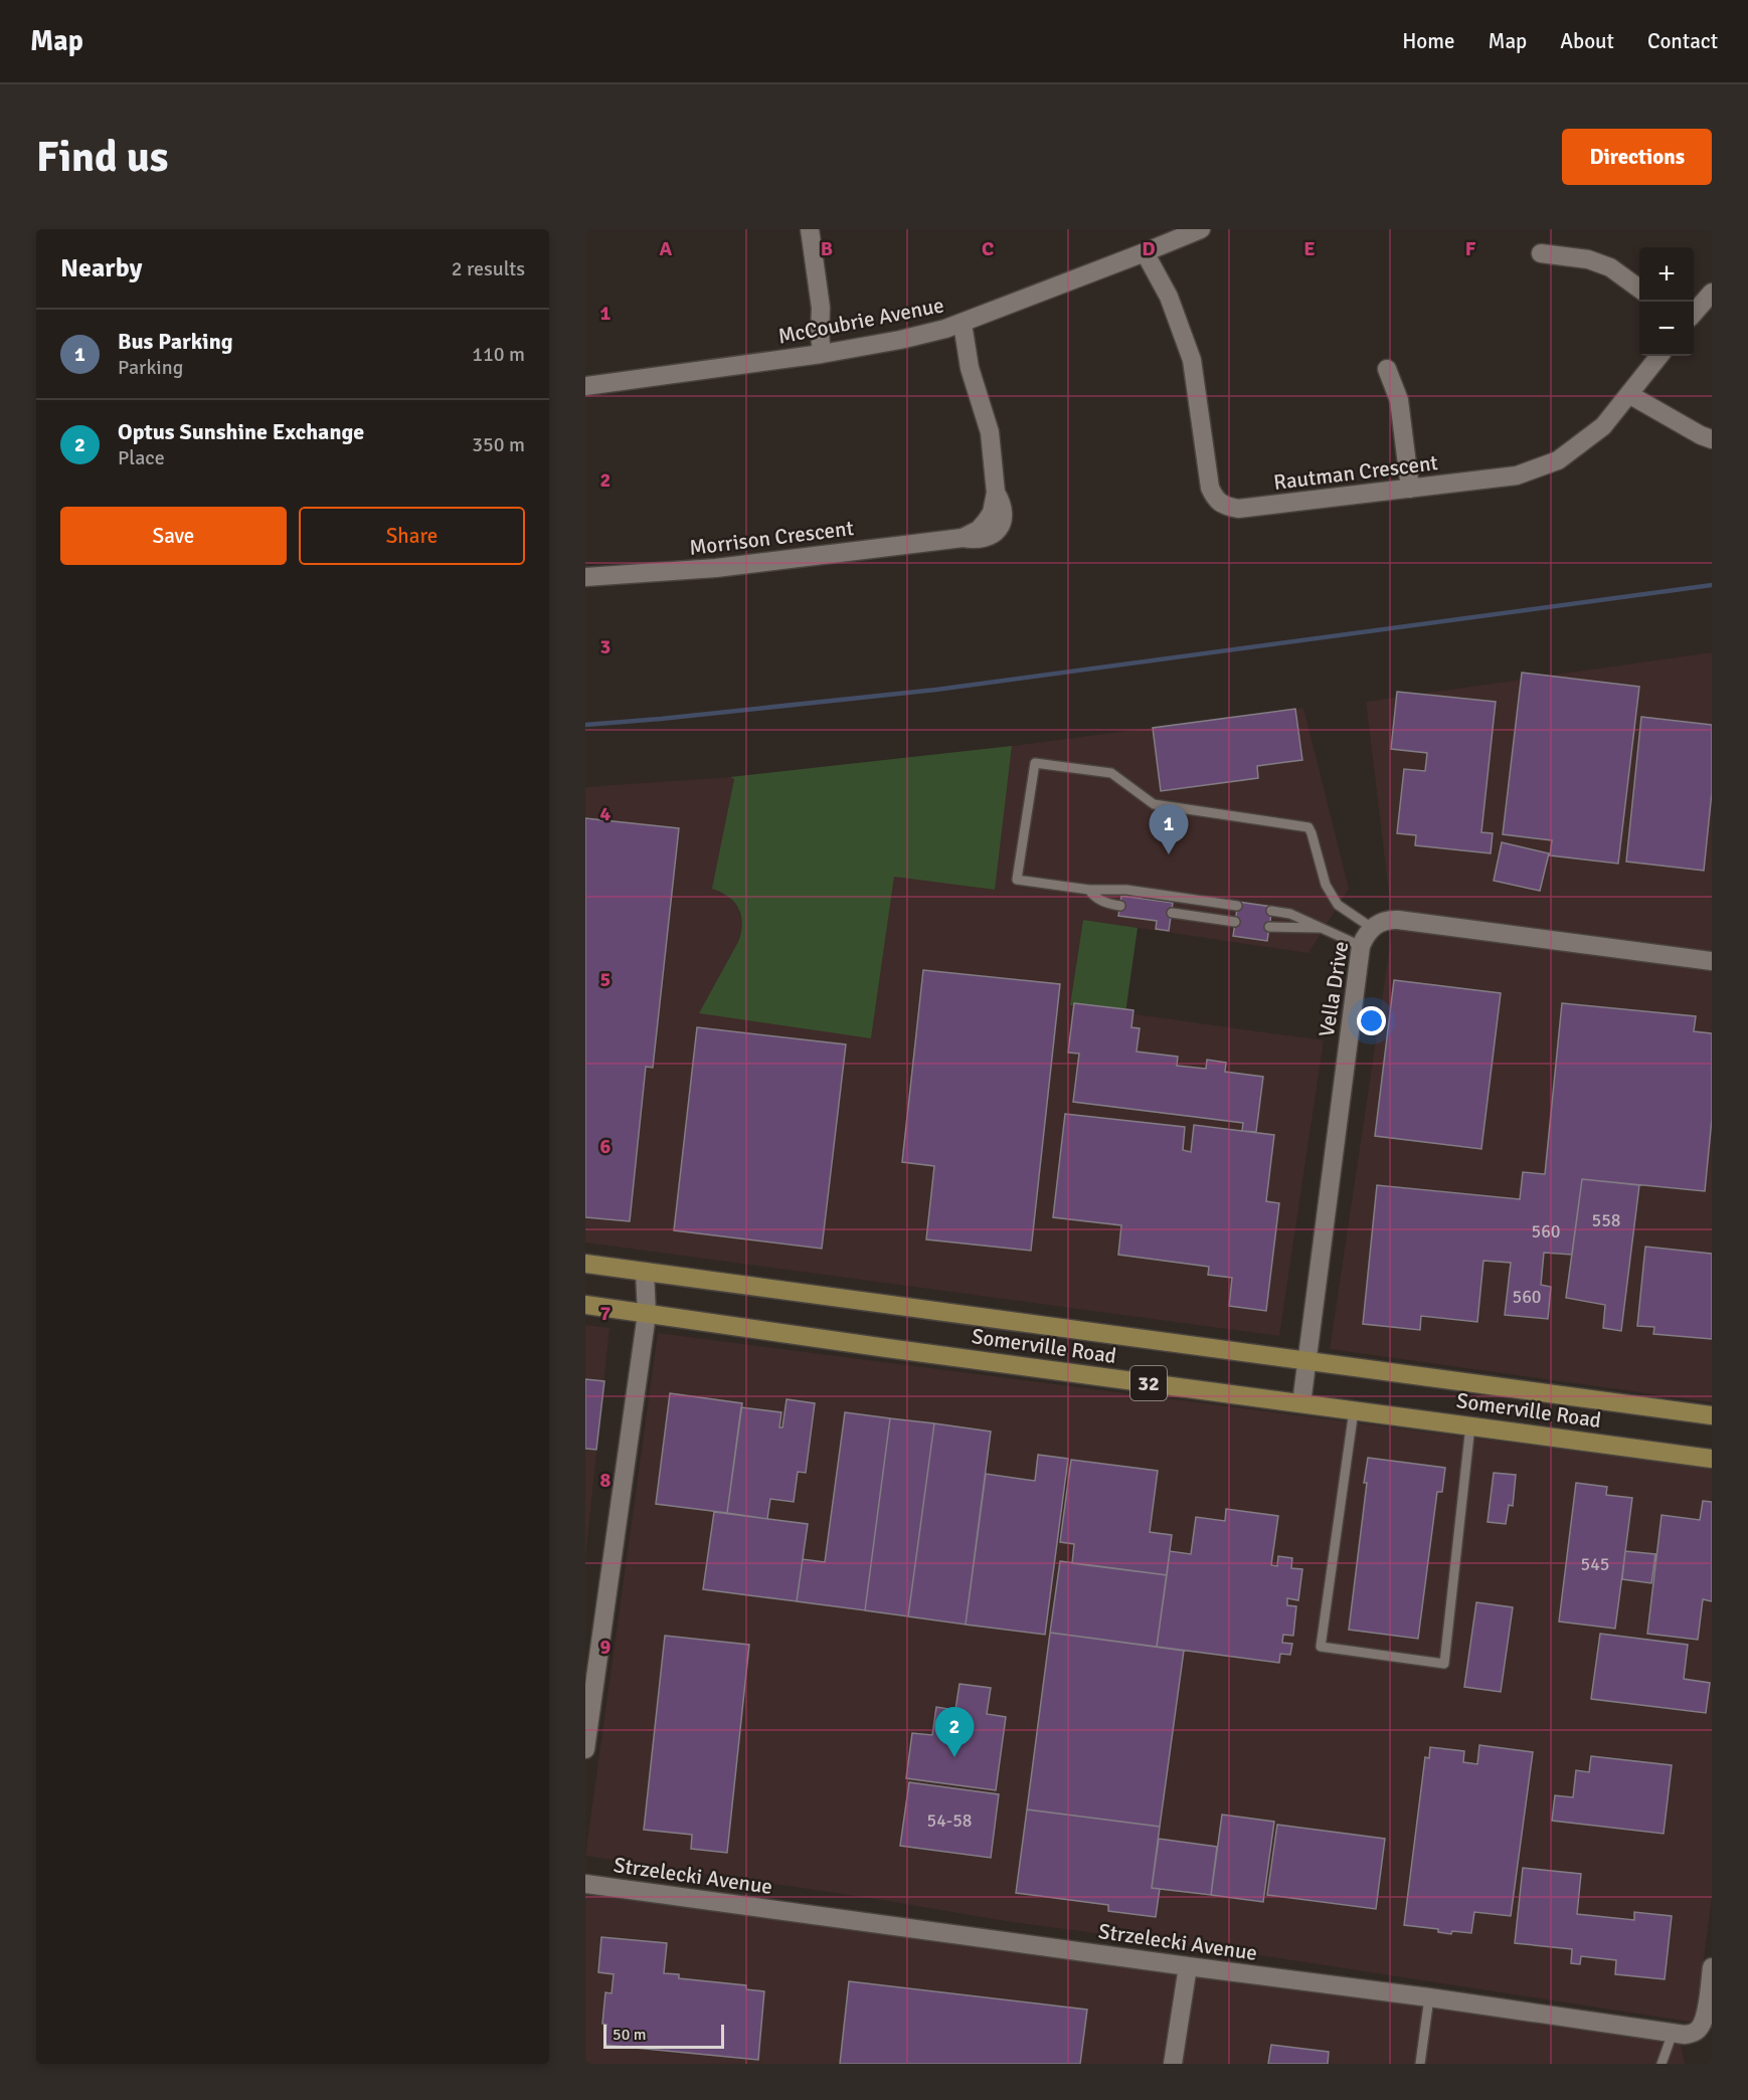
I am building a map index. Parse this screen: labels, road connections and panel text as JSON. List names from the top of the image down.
{
  "streets": {
    "main road": ["Somerville Road", "32"],
    "street": [
      "McCoubrie Avenue",
      "Rautman Crescent",
      "Morrison Crescent",
      "Vella Drive",
      "Strzelecki Avenue"
    ]
  },
  "crossings": [
    ["McCoubrie Avenue", "Rautman Crescent"],
    ["McCoubrie Avenue", "Morrison Crescent"],
    ["Vella Drive", "Somerville Road"]
  ],
  "house_numbers": [
    "558",
    "560",
    "560",
    "545",
    "54-58"
  ],
  "scale_bar": "50 m",
  "page": {
    "header": "Map",
    "nav": [
      "Home",
      "Map",
      "About",
      "Contact"
    ],
    "buttons": [
      "Directions",
      ["Save", "Share"]
    ],
    "title": "Find us",
    "heading": ["Nearby", "2 results"],
    "map_buttons": ["+", "−"],
    "list": [
      {
        "mark": "1",
        "name": "Bus Parking",
        "note": "Parking",
        "value": "110 m"
      },
      {
        "mark": "2",
        "name": "Optus Sunshine Exchange",
        "note": "Place",
        "value": "350 m"
      }
    ],
    "pins": ["1", "2"],
    "scale": "50 m"
  },
  "grid": {
    "columns": [
      "A",
      "B",
      "C",
      "D",
      "E",
      "F"
    ],
    "rows": [
      "1",
      "2",
      "3",
      "4",
      "5",
      "6",
      "7",
      "8",
      "9"
    ]
  }
}
